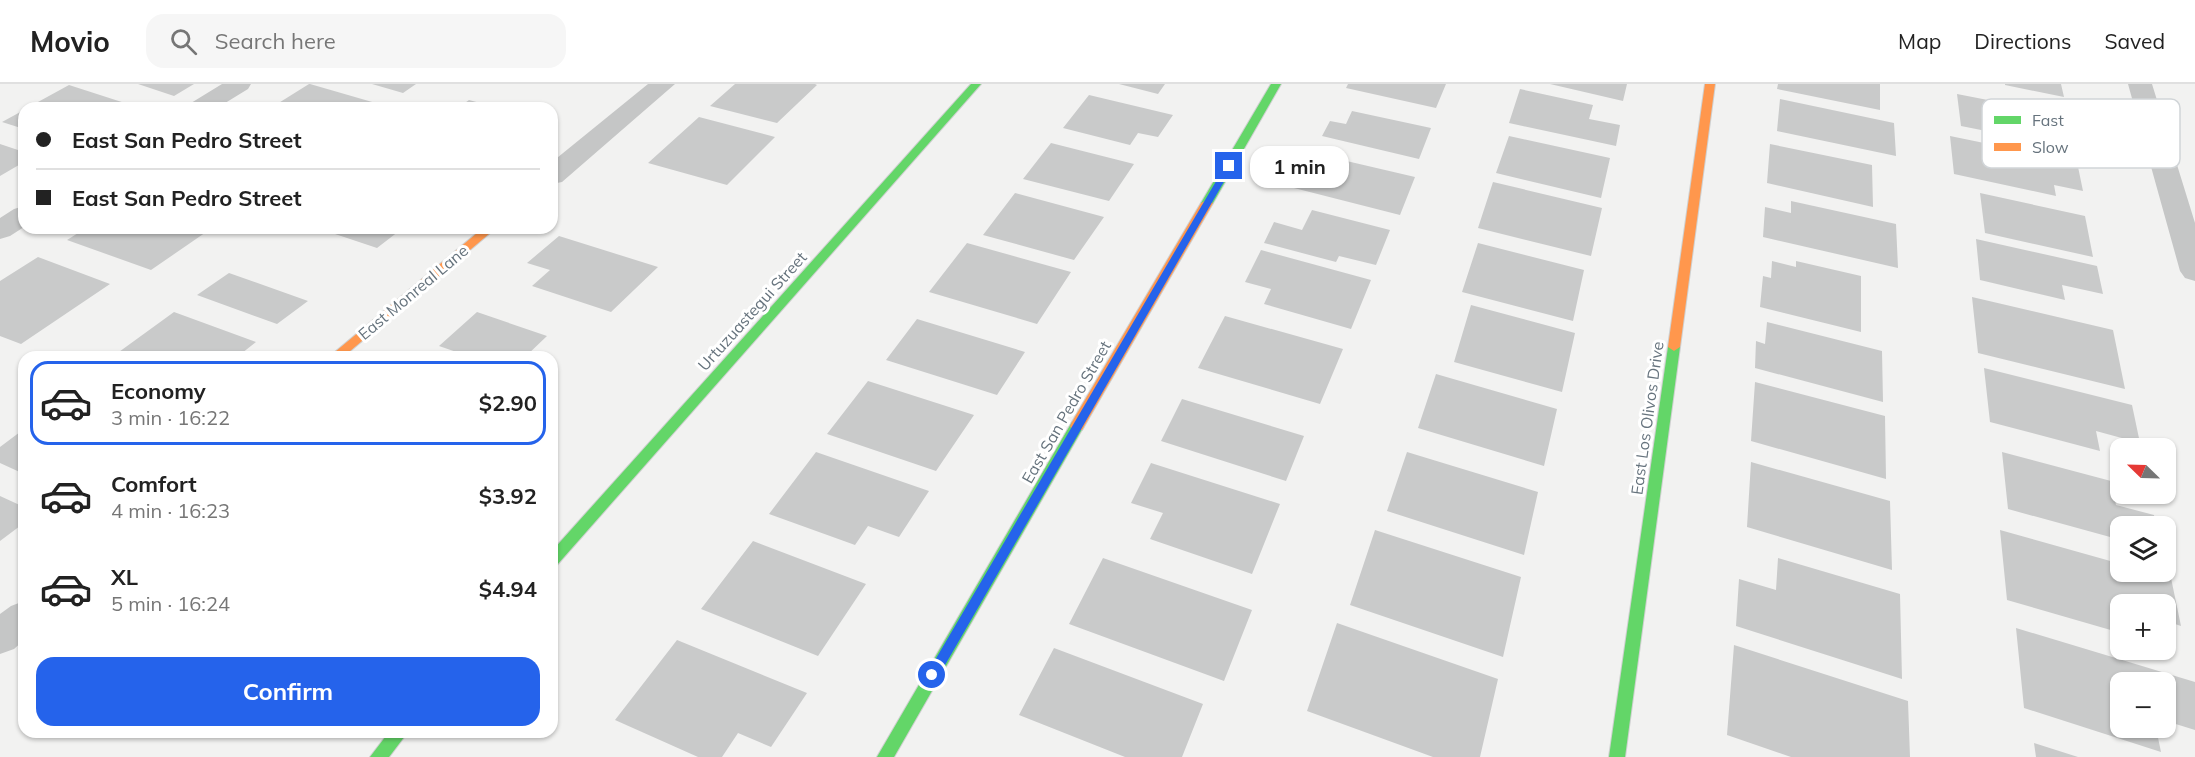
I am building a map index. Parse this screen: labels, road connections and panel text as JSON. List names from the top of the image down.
{
  "streets": {
    "street": [
      "East Monreal Lane",
      "Urtuzuastegui Street",
      "East San Pedro Street",
      "East Los Olivos Drive"
    ]
  },
  "legend": ["Fast", "Slow"],
  "north": "top left",
  "page": {
    "header": "Movio",
    "search": "Search here",
    "nav": ["Map", "Directions", "Saved"],
    "banner": ["East San Pedro Street", "East San Pedro Street"],
    "bubble": "1 min",
    "list": [
      {
        "name": "Economy",
        "note": "3 min · 16:22",
        "value": "$2.90"
      },
      {
        "name": "Comfort",
        "note": "4 min · 16:23",
        "value": "$3.92"
      },
      {
        "name": "XL",
        "note": "5 min · 16:24",
        "value": "$4.94"
      }
    ],
    "map_buttons": ["+", "−"],
    "buttons": "Confirm"
  }
}
